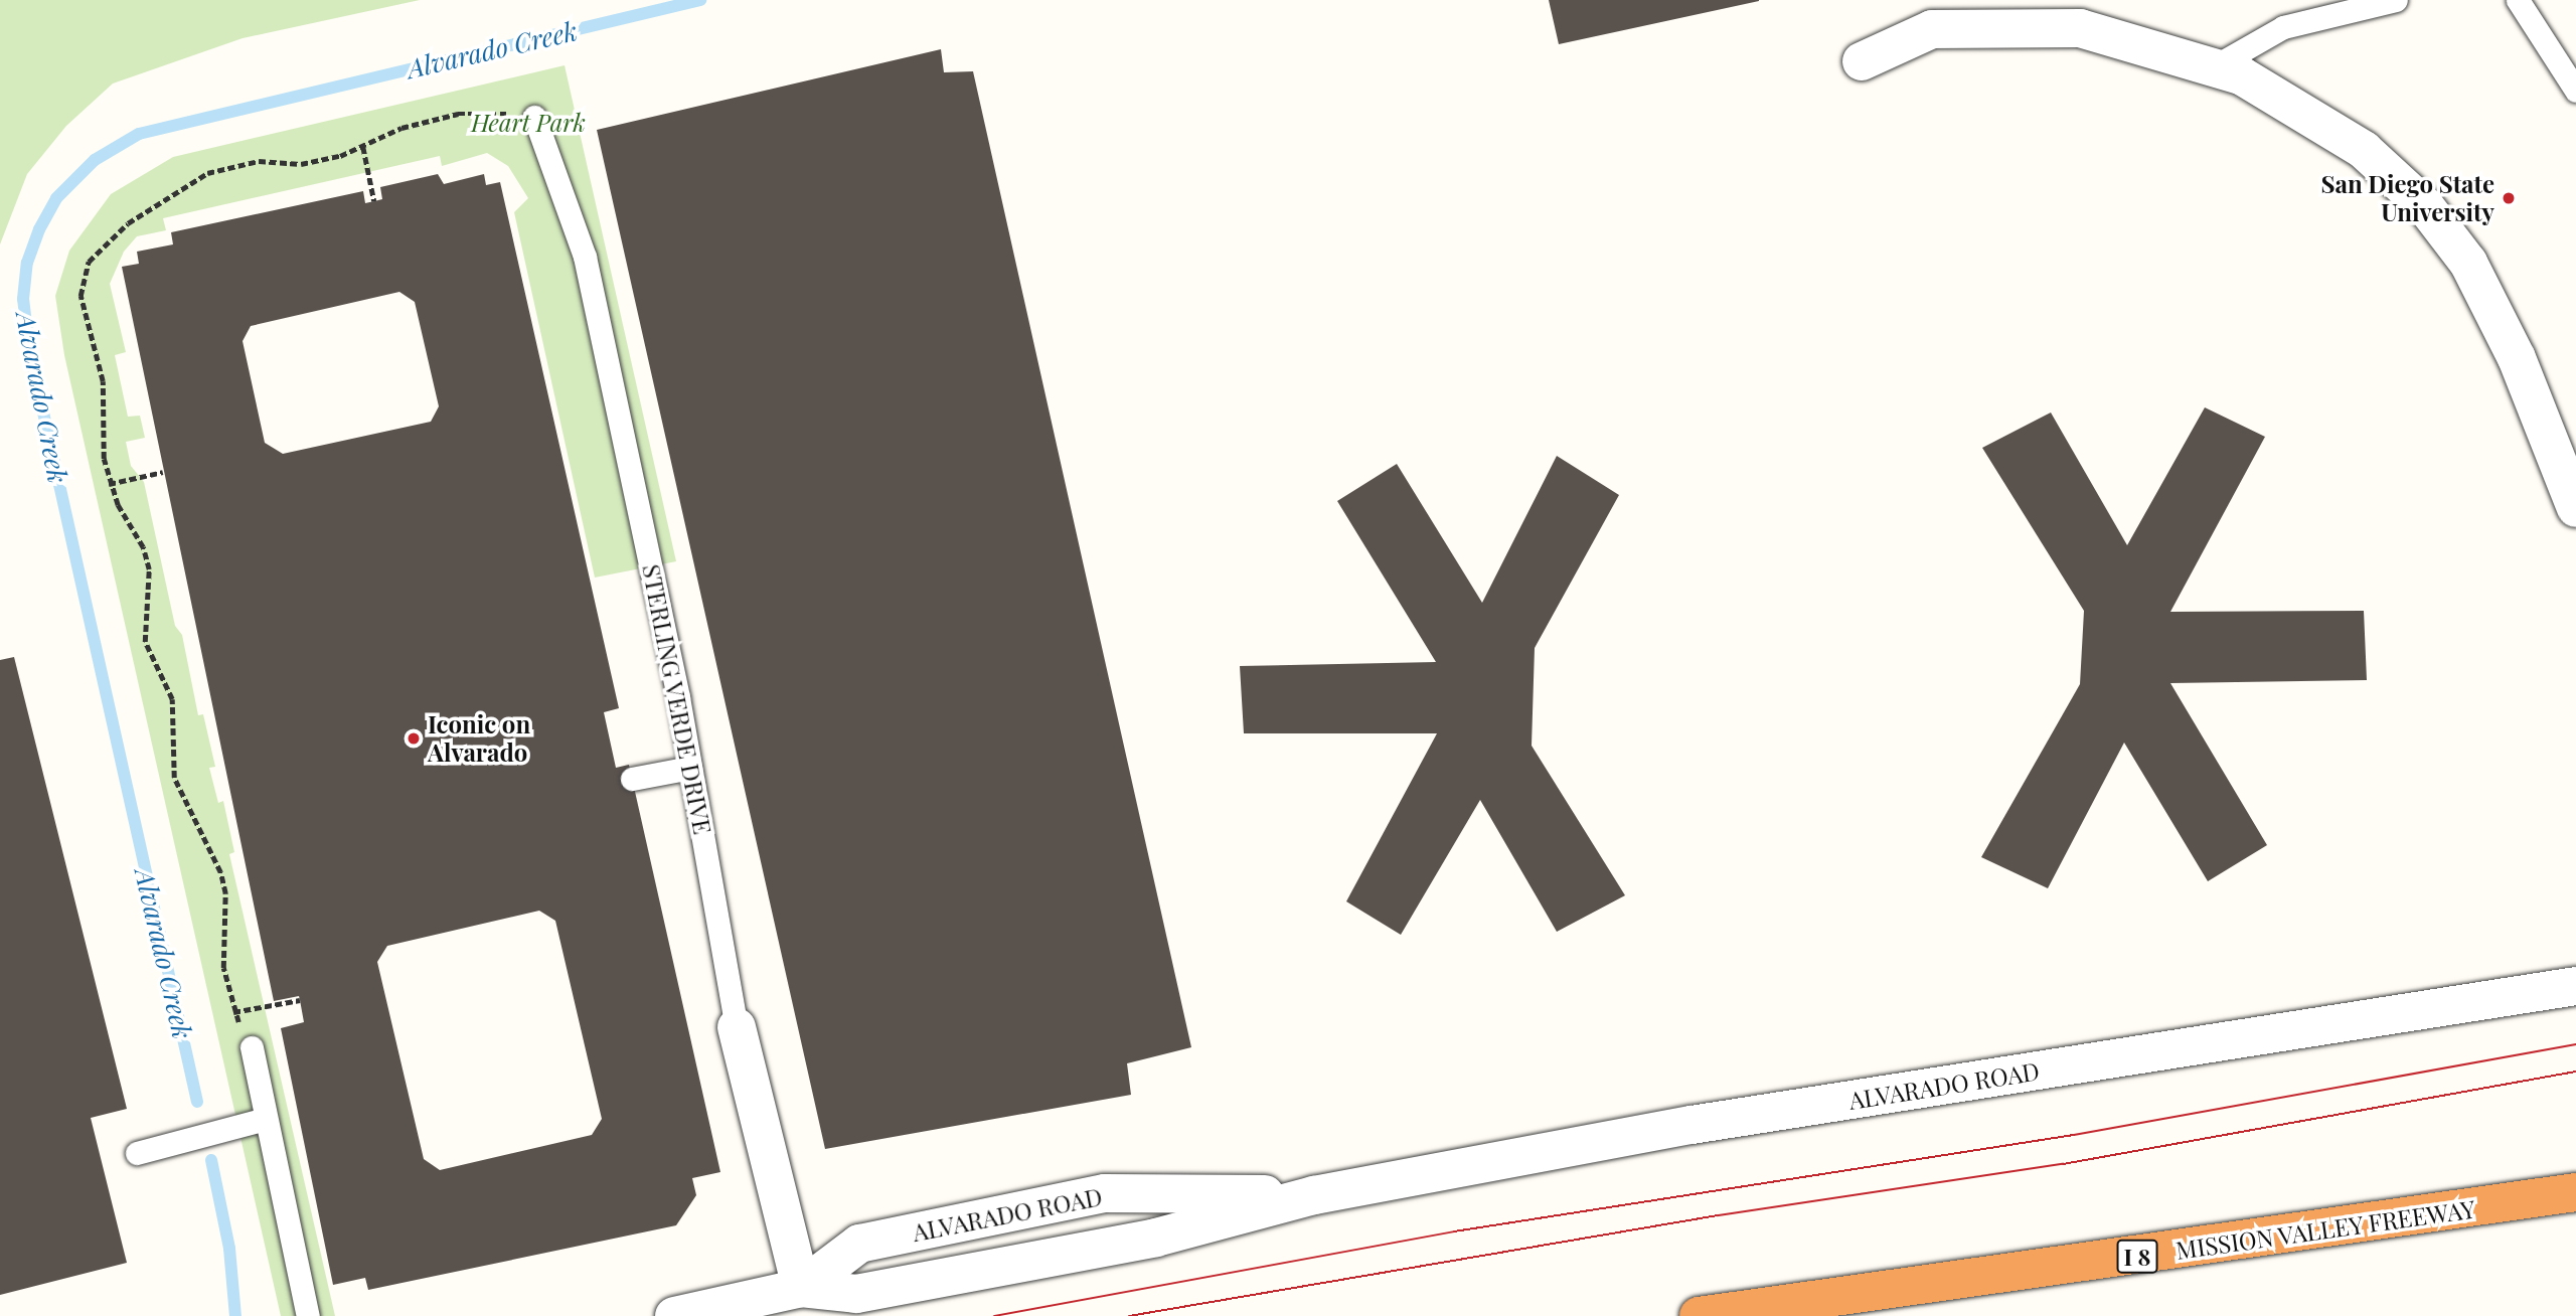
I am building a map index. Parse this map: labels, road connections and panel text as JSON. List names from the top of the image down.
{
  "streets": {
    "highway": ["MISSION VALLEY FREEWAY", "I 8"],
    "street": ["STERLING VERDE DRIVE", "ALVARADO ROAD"]
  },
  "crossings": [
    ["STERLING VERDE DRIVE", "ALVARADO ROAD"]
  ],
  "water": ["Alvarado Creek"],
  "parks": ["Heart Park"],
  "places": ["San Diego State University", "Iconic on Alvarado"]
}
